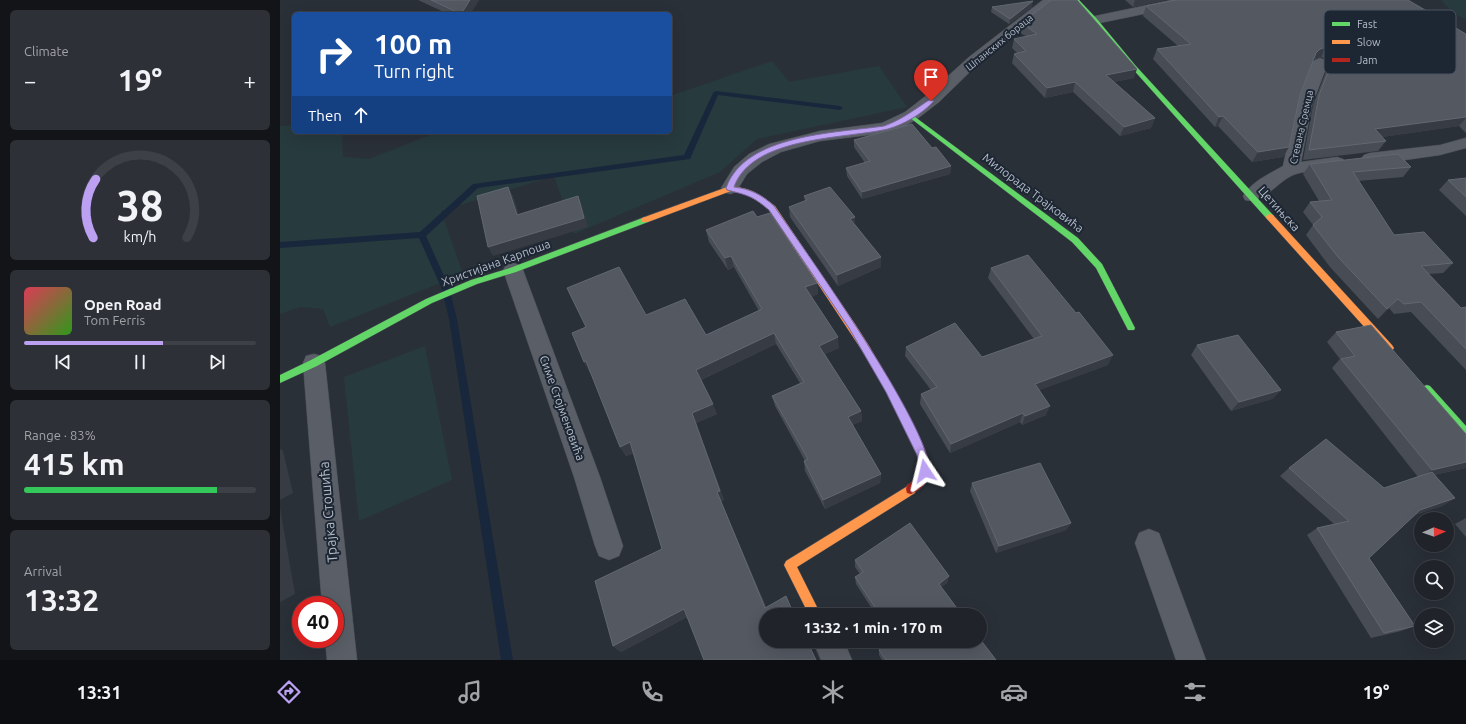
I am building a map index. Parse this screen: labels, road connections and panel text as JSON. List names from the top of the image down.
{
  "streets": {
    "street": [
      "Шпанских бораца",
      "Стевана Сремца",
      "Милорада Трајковића",
      "Цетињска",
      "Христијана Карпоша",
      "Симе Стојменовића",
      "Трајка Стошића"
    ]
  },
  "crossings": [
    ["Шпанских бораца", "Милорада Трајковића"],
    ["Шпанских бораца", "Христијана Карпоша"],
    ["Стевана Сремца", "Цетињска"],
    ["Христијана Карпоша", "Симе Стојменовића"],
    ["Христијана Карпоша", "Трајка Стошића"]
  ],
  "legend": ["Fast", "Slow", "Jam"],
  "north": "right",
  "page": {
    "tile": [
      "Climate",
      ["Range · 83%", "415 km"],
      ["Arrival", "13:32"]
    ],
    "turn": ["100 m", "Turn right"],
    "heat": ["−", "19°", "+"],
    "then": "Then",
    "song": ["Open Road", "Tom Ferris"],
    "limit": "40",
    "trip": "13:32 · 1 min · 170 m",
    "tabs": ["13:31", "19°"],
    "gauge": ["38", "km/h"]
  }
}
